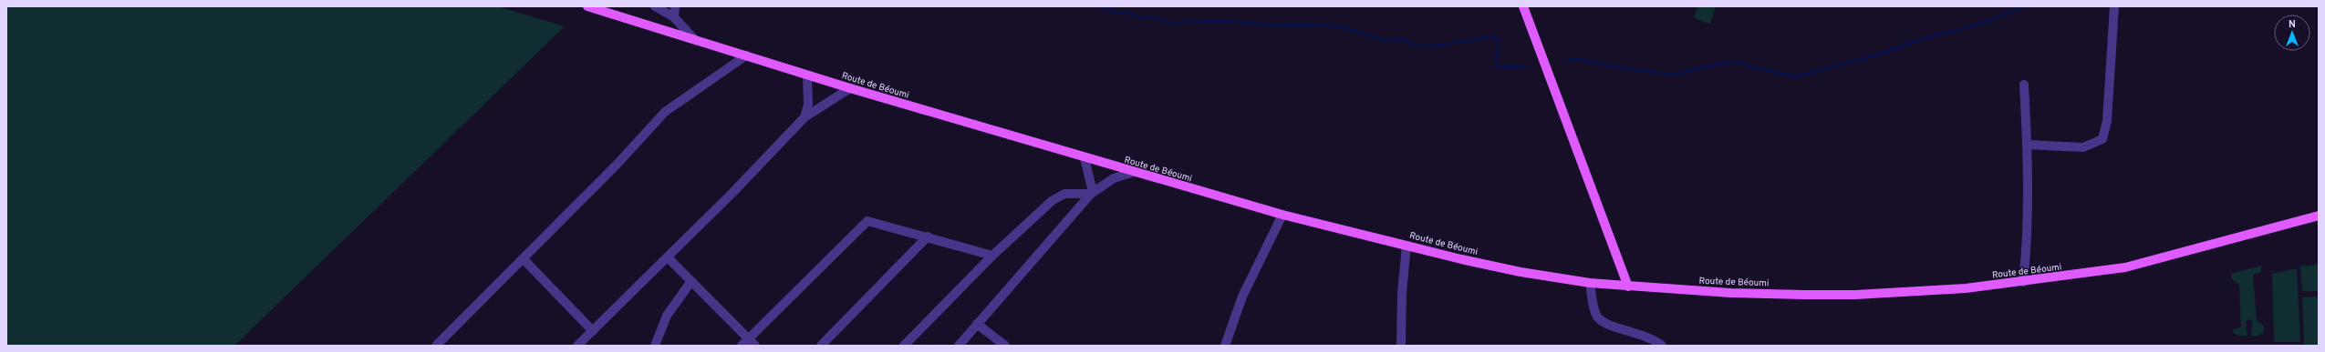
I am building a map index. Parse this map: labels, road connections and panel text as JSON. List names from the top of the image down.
{
  "streets": {
    "main road": ["Route de Béoumi"]
  },
  "north": "top"
}
